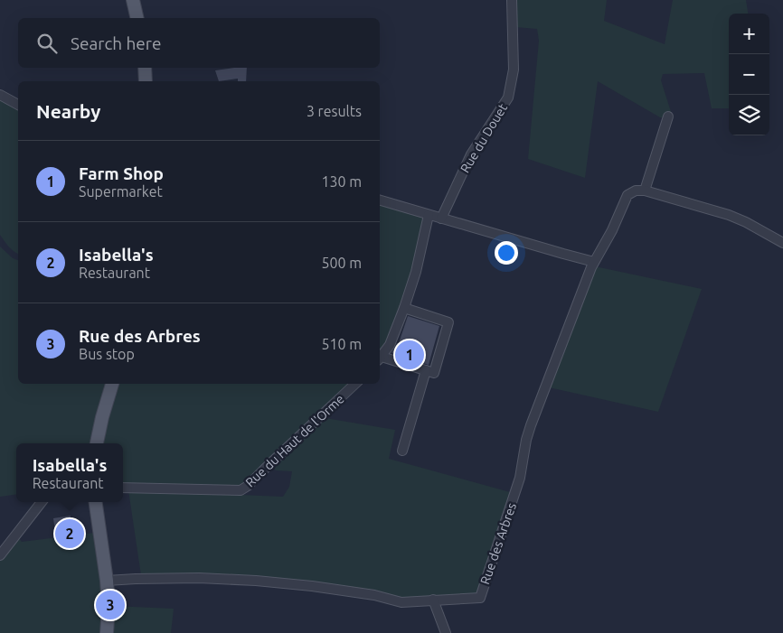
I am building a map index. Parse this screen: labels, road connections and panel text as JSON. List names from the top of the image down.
{
  "streets": {
    "street": ["Rue du Douet", "Rue du Haut de l'Orme", "Rue des Arbres"]
  },
  "page": {
    "map_buttons": ["+", "−"],
    "search": "Search here",
    "heading": ["Nearby", "3 results"],
    "list": [
      {
        "mark": "1",
        "name": "Farm Shop",
        "note": "Supermarket",
        "value": "130 m"
      },
      {
        "mark": "2",
        "name": "Isabella's",
        "note": "Restaurant",
        "value": "500 m"
      },
      {
        "mark": "3",
        "name": "Rue des Arbres",
        "note": "Bus stop",
        "value": "510 m"
      }
    ],
    "pins": ["1", "2", "3"],
    "popup": ["Isabella's", "Restaurant"]
  }
}
